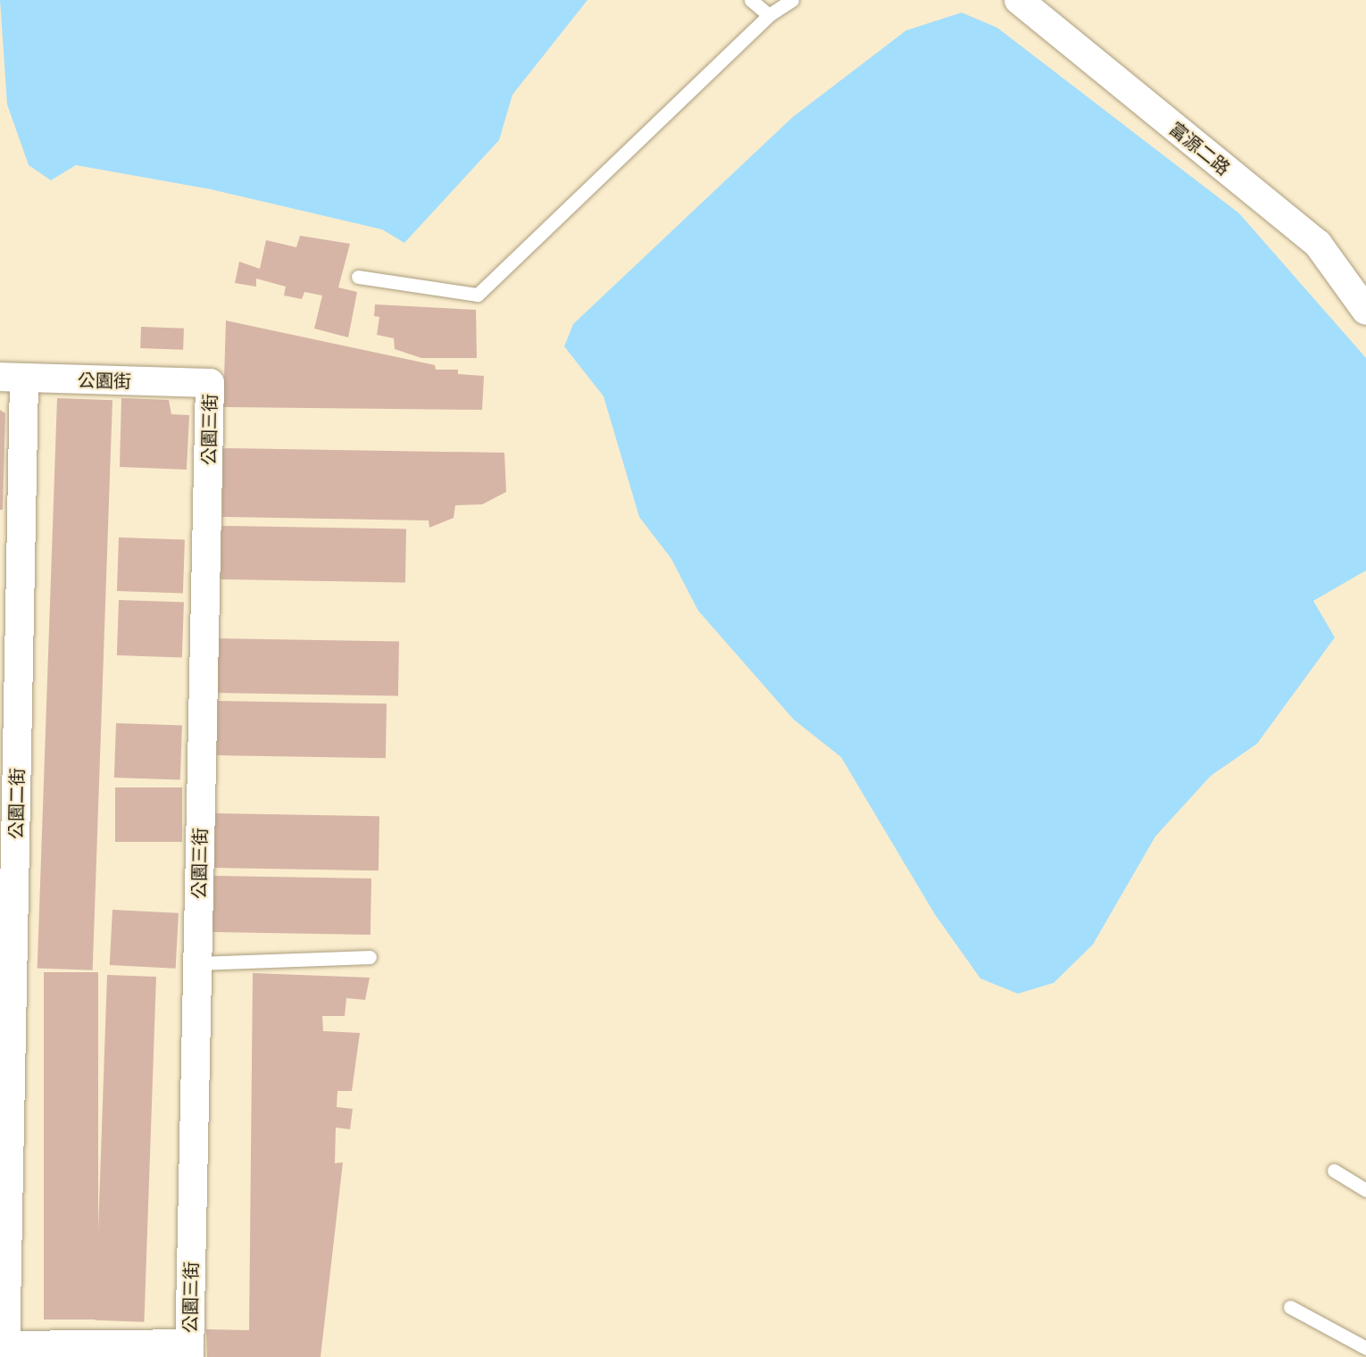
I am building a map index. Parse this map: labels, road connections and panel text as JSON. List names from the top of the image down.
{
  "streets": {
    "street": [
      "富源二路",
      "公園街",
      "公園三街",
      "公園二街"
    ]
  },
  "crossings": [
    ["公園街", "公園三街"],
    ["公園街", "公園二街"]
  ]
}
